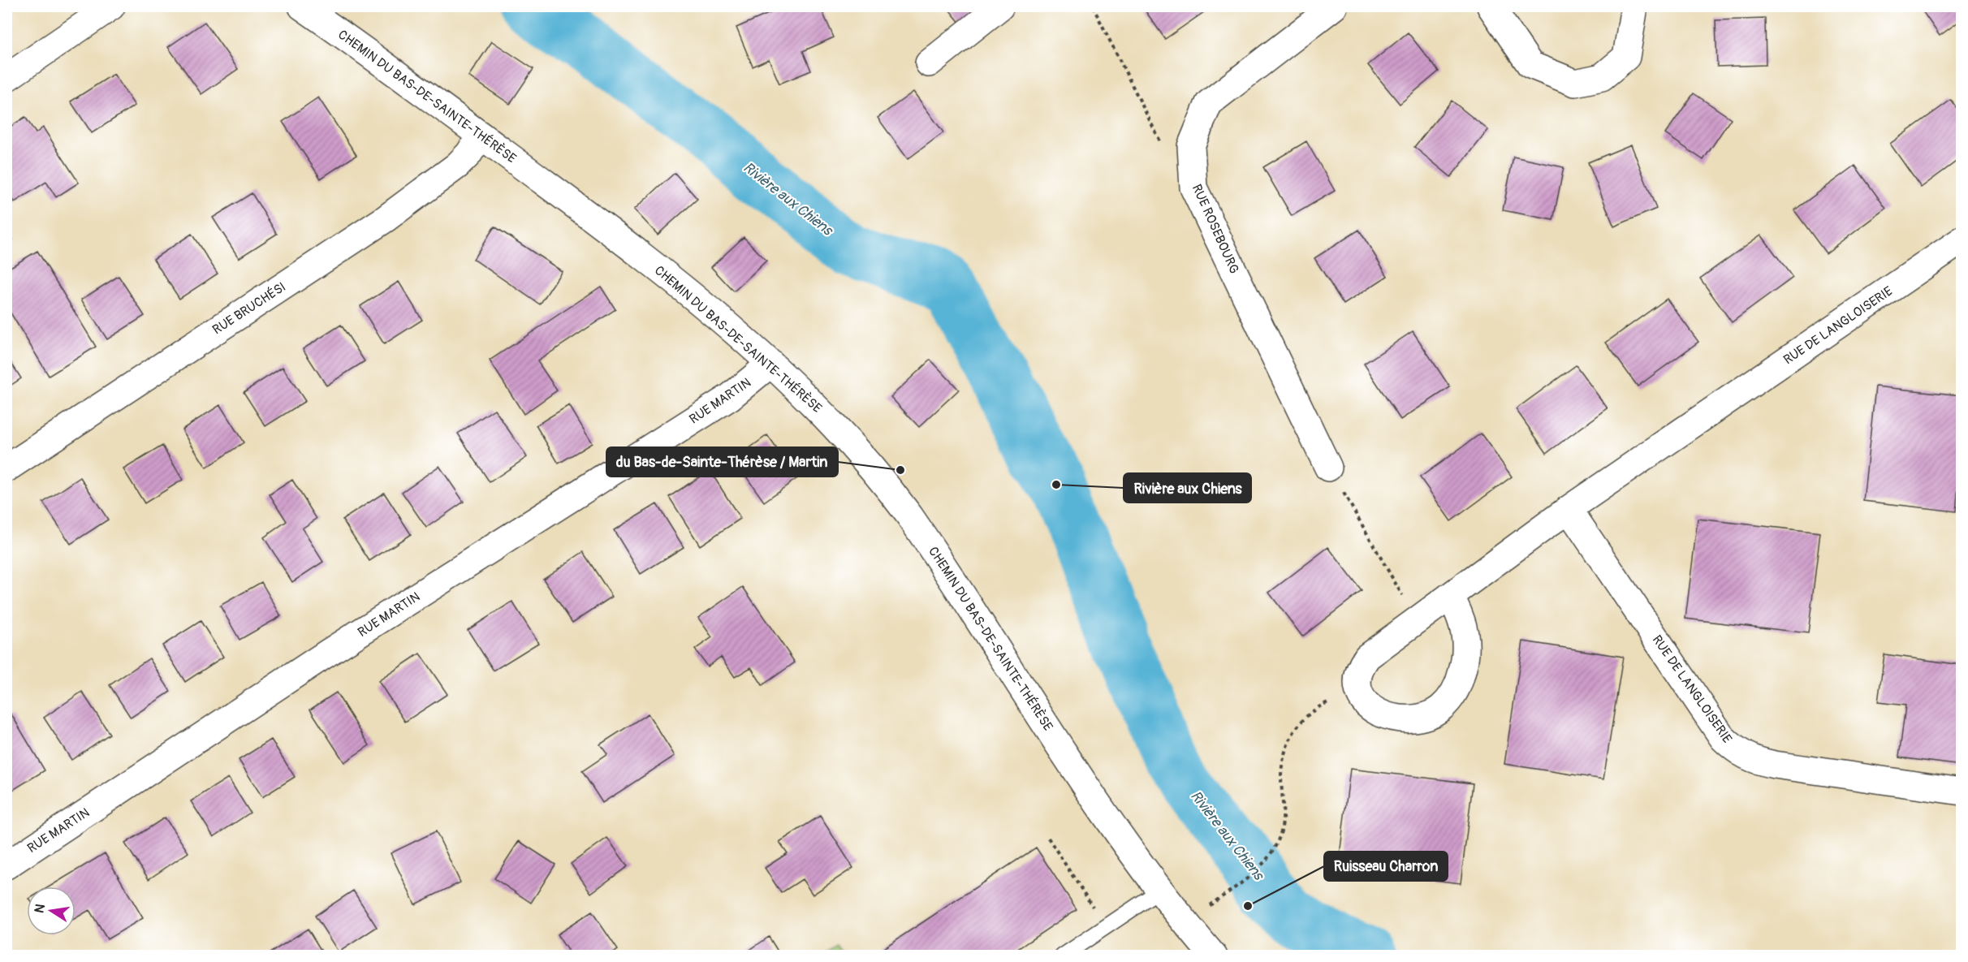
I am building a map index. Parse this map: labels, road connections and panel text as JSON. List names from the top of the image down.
{
  "streets": {
    "street": [
      "CHEMIN DU BAS-DE-SAINTE-THÉRÈSE",
      "RUE ROSEBOURG",
      "RUE BRUCHÉSI",
      "RUE DE LANGLOISERIE",
      "RUE MARTIN"
    ]
  },
  "crossings": [
    ["CHEMIN DU BAS-DE-SAINTE-THÉRÈSE", "RUE BRUCHÉSI"],
    ["CHEMIN DU BAS-DE-SAINTE-THÉRÈSE", "RUE MARTIN"]
  ],
  "water": ["Rivière aux Chiens"],
  "places": ["du Bas-de-Sainte-Thérèse / Martin", "Rivière aux Chiens", "Ruisseau Charron"],
  "north": "left"
}
